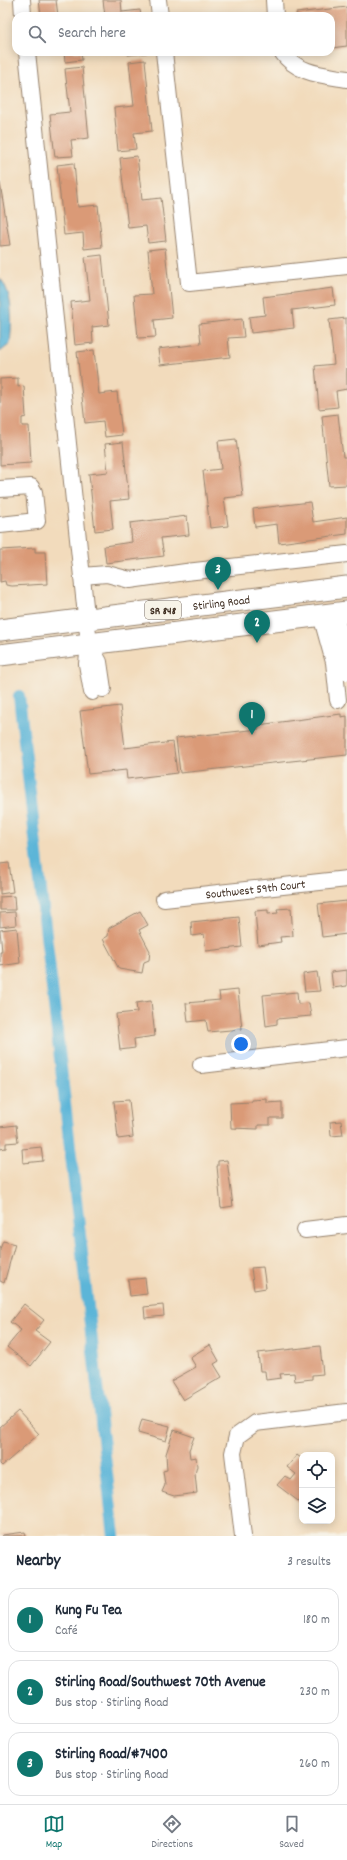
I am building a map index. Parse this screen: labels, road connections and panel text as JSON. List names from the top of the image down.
{
  "streets": {
    "main road": ["Stirling Road", "SR 848"],
    "street": ["Southwest 59th Court"]
  },
  "page": {
    "search": "Search here",
    "pins": ["3", "2", "1"],
    "heading": ["Nearby", "3 results"],
    "list": [
      {
        "mark": "1",
        "name": "Kung Fu Tea",
        "note": "Café",
        "value": "180 m"
      },
      {
        "mark": "2",
        "name": "Stirling Road/Southwest 70th Avenue",
        "note": "Bus stop · Stirling Road",
        "value": "230 m"
      },
      {
        "mark": "3",
        "name": "Stirling Road/#7400",
        "note": "Bus stop · Stirling Road",
        "value": "260 m"
      }
    ],
    "nav": ["Map", "Directions", "Saved"]
  }
}
